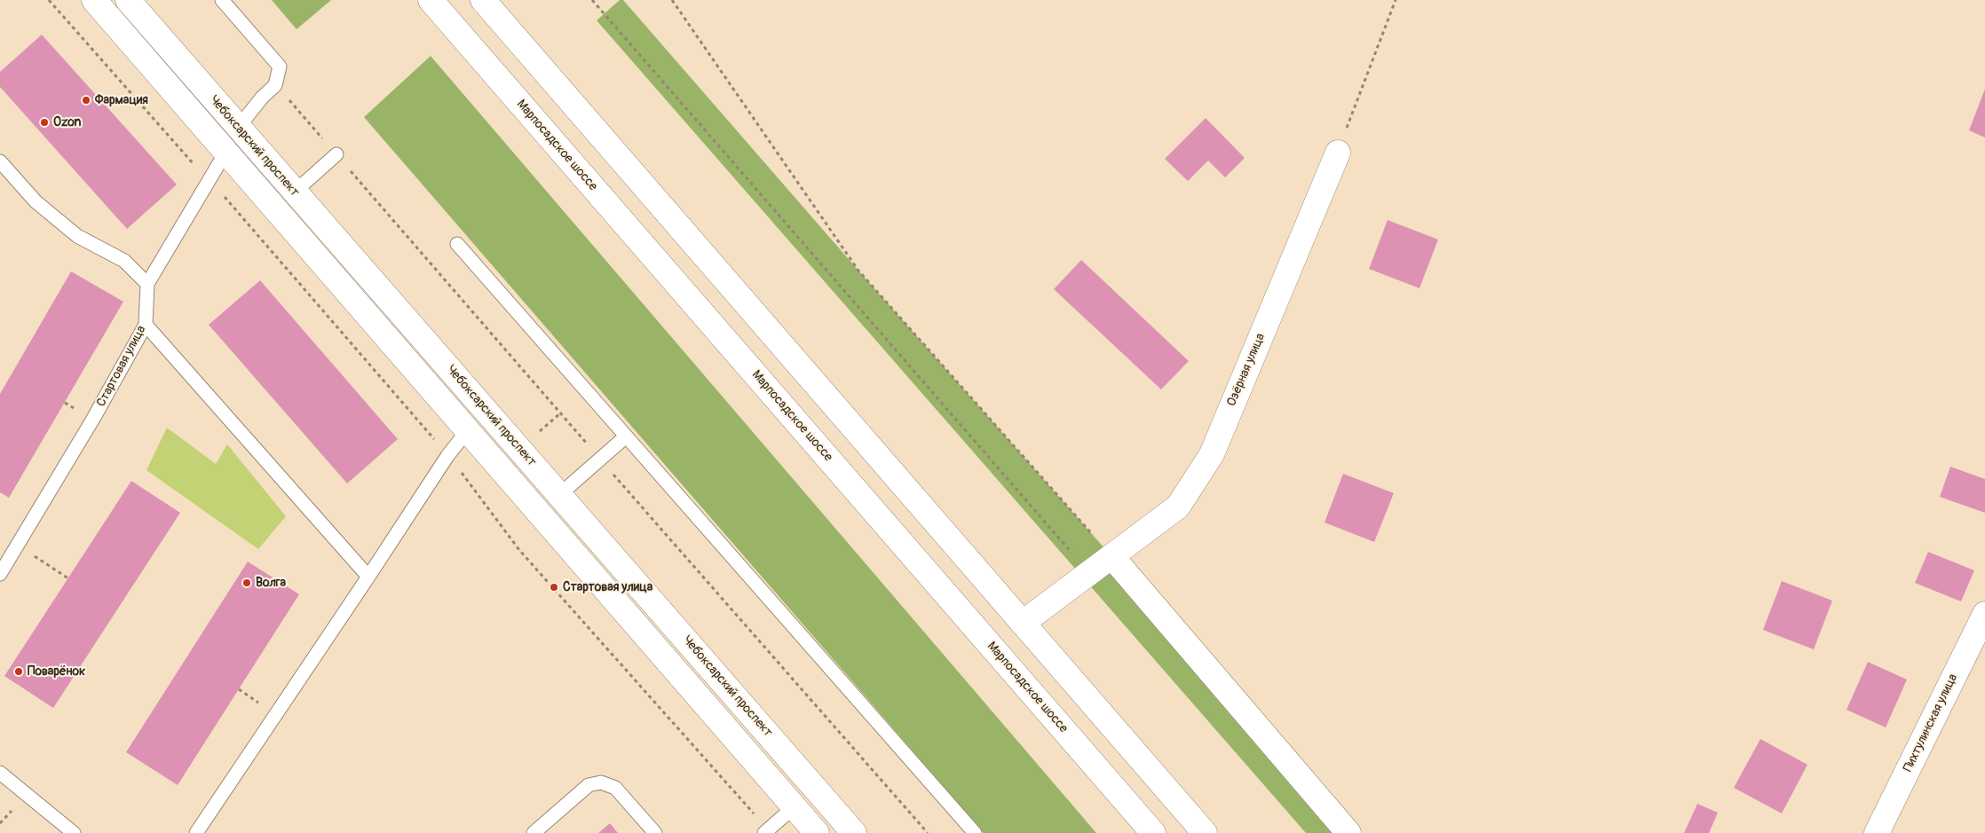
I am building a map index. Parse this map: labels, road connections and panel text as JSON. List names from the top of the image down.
{
  "streets": {
    "street": [
      "Марпосадское шоссе",
      "Чебоксарский проспект",
      "Озёрная улица",
      "Пихтулинская улица"
    ],
    "lane": ["Стартовая улица"]
  },
  "crossings": [
    ["Чебоксарский проспект", "Стартовая улица"]
  ],
  "places": [
    "Фармация",
    "Ozon",
    "Волга",
    "Стартовая улица",
    "Поварёнок"
  ]
}
